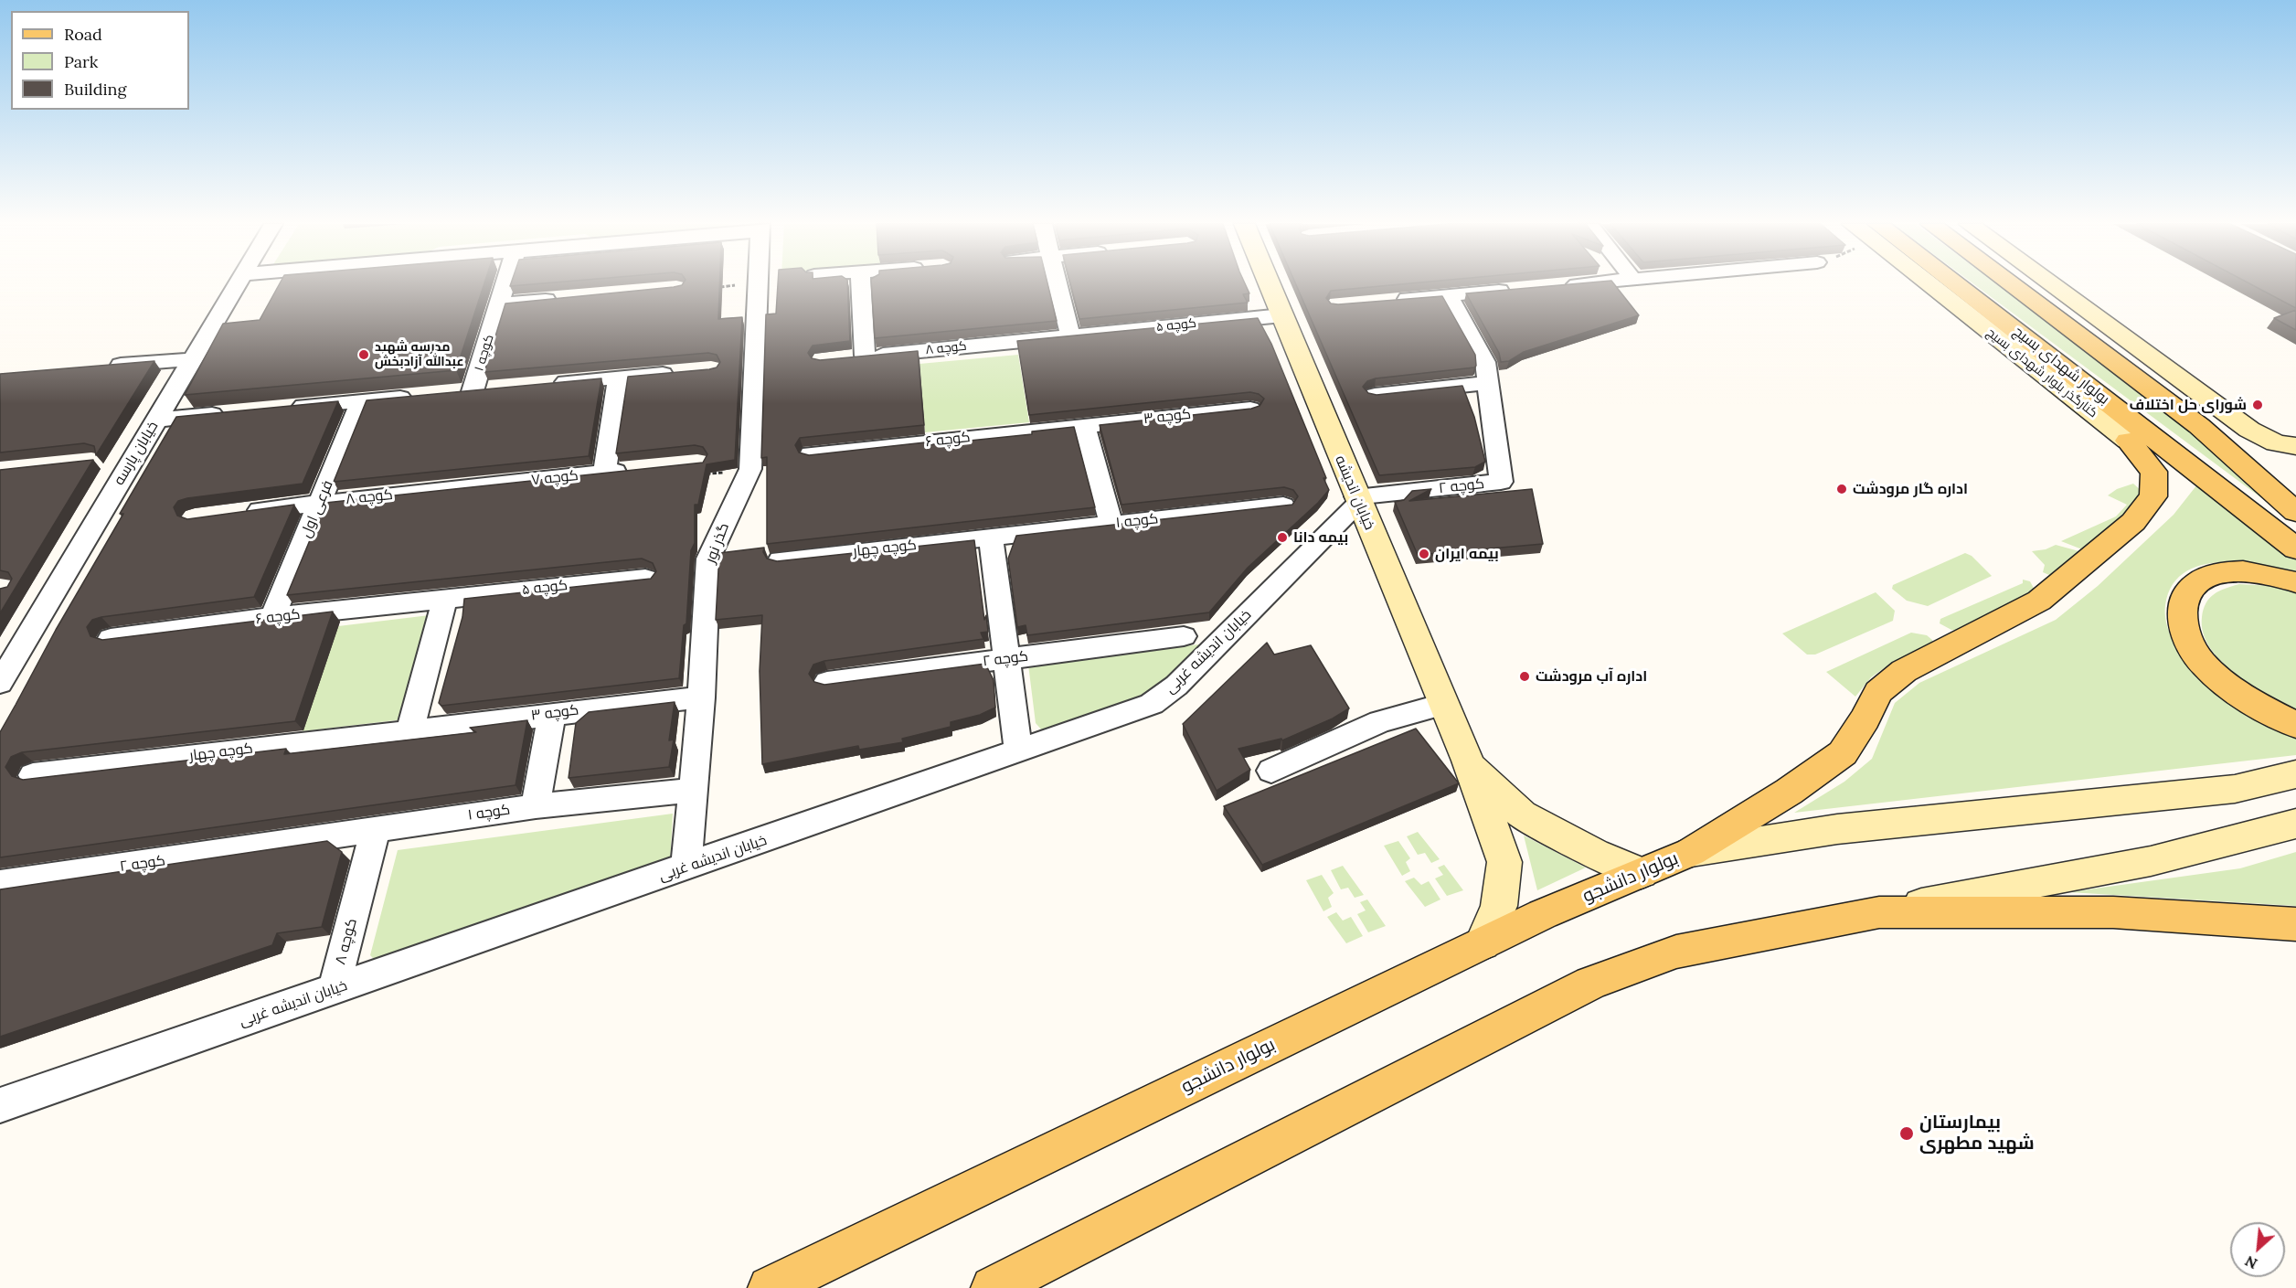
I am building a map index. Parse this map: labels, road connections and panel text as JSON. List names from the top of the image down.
{
  "streets": {
    "main road": ["بولوار شهدای بسیج", "بولوار دانشجو"],
    "street": [
      "کوچه ۵",
      "کوچه ۸",
      "کوچه ۱",
      "کنارگذر بلوار شهدای بسیج",
      "کوچه ۳",
      "کوچه ۶",
      "خیابان پارسه",
      "کوچه ۷",
      "کوچه ۲",
      "خیابان اندیشه",
      "فرعی اول",
      "گذر نور",
      "کوچه چهار",
      "خیابان اندیشه غربی"
    ]
  },
  "crossings": [
    ["کوچه ۵", "کوچه ۸"],
    ["کوچه ۵", "کوچه ۶"],
    ["کوچه ۵", "خیابان اندیشه"],
    ["کوچه ۸", "کوچه ۱"],
    ["کوچه ۸", "کوچه ۷"],
    ["کوچه ۸", "فرعی اول"],
    ["کوچه ۸", "خیابان اندیشه غربی"],
    ["کوچه ۱", "کوچه ۲"],
    ["کوچه ۱", "گذر نور"],
    ["کوچه ۱", "کوچه چهار"],
    ["کنارگذر بلوار شهدای بسیج", "بولوار دانشجو"],
    ["کوچه ۳", "کوچه ۶"],
    ["کوچه ۳", "گذر نور"],
    ["کوچه ۳", "کوچه چهار"],
    ["کوچه ۶", "فرعی اول"],
    ["کوچه ۲", "خیابان اندیشه"],
    ["کوچه ۲", "خیابان اندیشه غربی"],
    ["خیابان اندیشه", "خیابان اندیشه غربی"],
    ["خیابان اندیشه", "بولوار دانشجو"],
    ["گذر نور", "خیابان اندیشه غربی"]
  ],
  "places": [
    "مدرسه شهید عبدالله آزادبخش",
    "شورای حل اختلاف",
    "اداره گار مرودشت",
    "بیمه دانا",
    "بیمه ایران",
    "اداره آب مرودشت",
    "بیمارستان شهید مطهری"
  ],
  "legend": ["Road", "Park", "Building"],
  "north": "bottom left"
}
